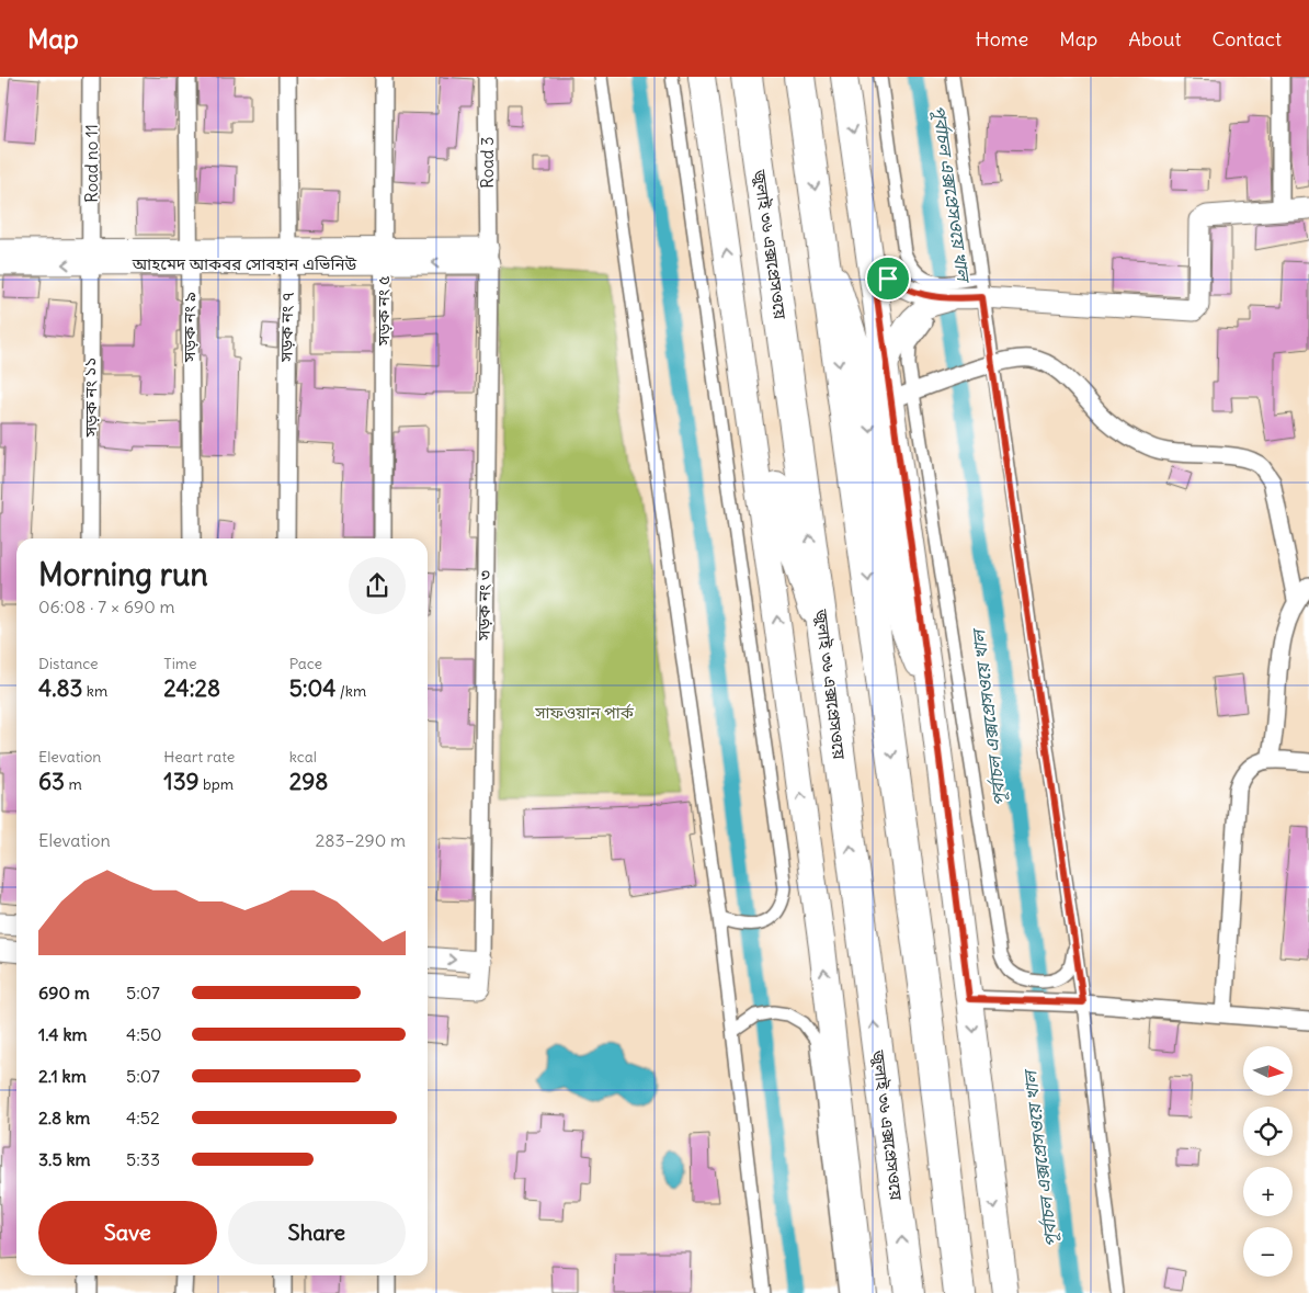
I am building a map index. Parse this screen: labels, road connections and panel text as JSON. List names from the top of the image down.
{
  "streets": {
    "highway": ["জুলাই ৩৬ এক্সপ্রেসওয়ে"],
    "street": [
      "Road 3",
      "Road no 11",
      "আহমেদ আকবর সোবহান এভিনিউ",
      "সড়ক নং ৫",
      "সড়ক নং ৯",
      "সড়ক নং ৭",
      "সড়ক নং ১১",
      "সড়ক নং ৩"
    ]
  },
  "crossings": [
    ["Road 3", "আহমেদ আকবর সোবহান এভিনিউ"],
    ["Road 3", "সড়ক নং ৩"],
    ["Road no 11", "আহমেদ আকবর সোবহান এভিনিউ"],
    ["Road no 11", "সড়ক নং ১১"],
    ["আহমেদ আকবর সোবহান এভিনিউ", "সড়ক নং ৫"],
    ["আহমেদ আকবর সোবহান এভিনিউ", "সড়ক নং ৯"],
    ["আহমেদ আকবর সোবহান এভিনিউ", "সড়ক নং ৭"],
    ["আহমেদ আকবর সোবহান এভিনিউ", "সড়ক নং ১১"],
    ["আহমেদ আকবর সোবহান এভিনিউ", "সড়ক নং ৩"]
  ],
  "water": ["পূর্বাচল এক্সপ্রেসওয়ে খাল"],
  "parks": ["সাফওয়ান পার্ক"],
  "north": "right",
  "page": {
    "header": "Map",
    "nav": [
      "Home",
      "Map",
      "About",
      "Contact"
    ],
    "heading": ["Morning run", "06:08 · 7 × 690 m"],
    "stats": [
      ["Distance", "4.83 km"],
      ["Time", "24:28"],
      ["Pace", "5:04 /km"],
      ["Elevation", "63 m"],
      ["Heart rate", "139 bpm"],
      ["kcal", "298"]
    ],
    "chart": ["Elevation", "283–290 m"],
    "list": [
      {
        "name": "690 m",
        "note": "5:07"
      },
      {
        "name": "1.4 km",
        "note": "4:50"
      },
      {
        "name": "2.1 km",
        "note": "5:07"
      },
      {
        "name": "2.8 km",
        "note": "4:52"
      },
      {
        "name": "3.5 km",
        "note": "5:33"
      }
    ],
    "map_buttons": ["+", "−"],
    "buttons": ["Save", "Share"]
  }
}
